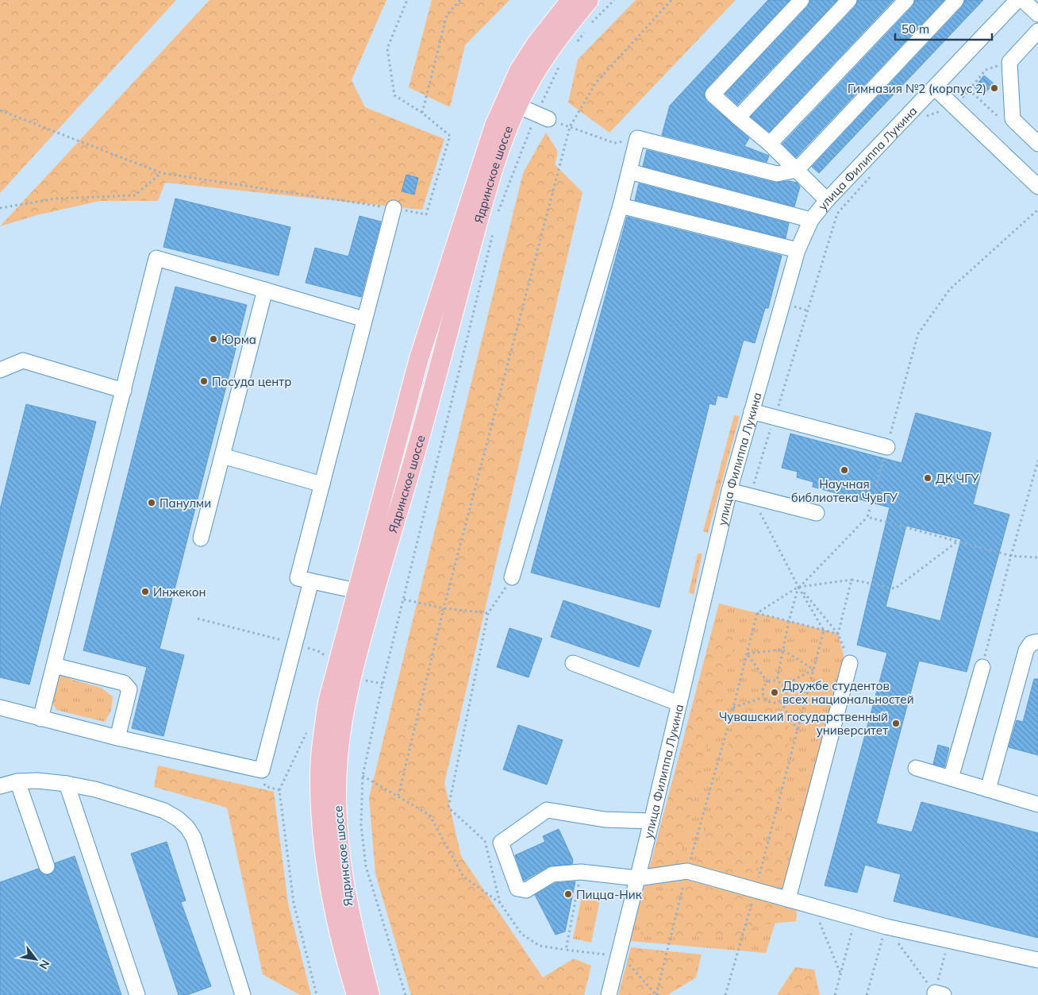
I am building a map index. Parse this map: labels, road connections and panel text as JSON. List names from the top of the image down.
{
  "streets": {
    "main road": ["Ядринское шоссе"],
    "street": ["улица Филиппа Лукина"]
  },
  "places": [
    "Гимназия №2 (корпус 2)",
    "Юрма",
    "Посуда центр",
    "Научная библиотека ЧувГУ",
    "ДК ЧГУ",
    "Панулми",
    "Инжекон",
    "Дружбе студентов всех национальностей",
    "Чувашский государственный университет",
    "Пицца-Ник"
  ],
  "scale_bar": "50 m",
  "north": "bottom right"
}
